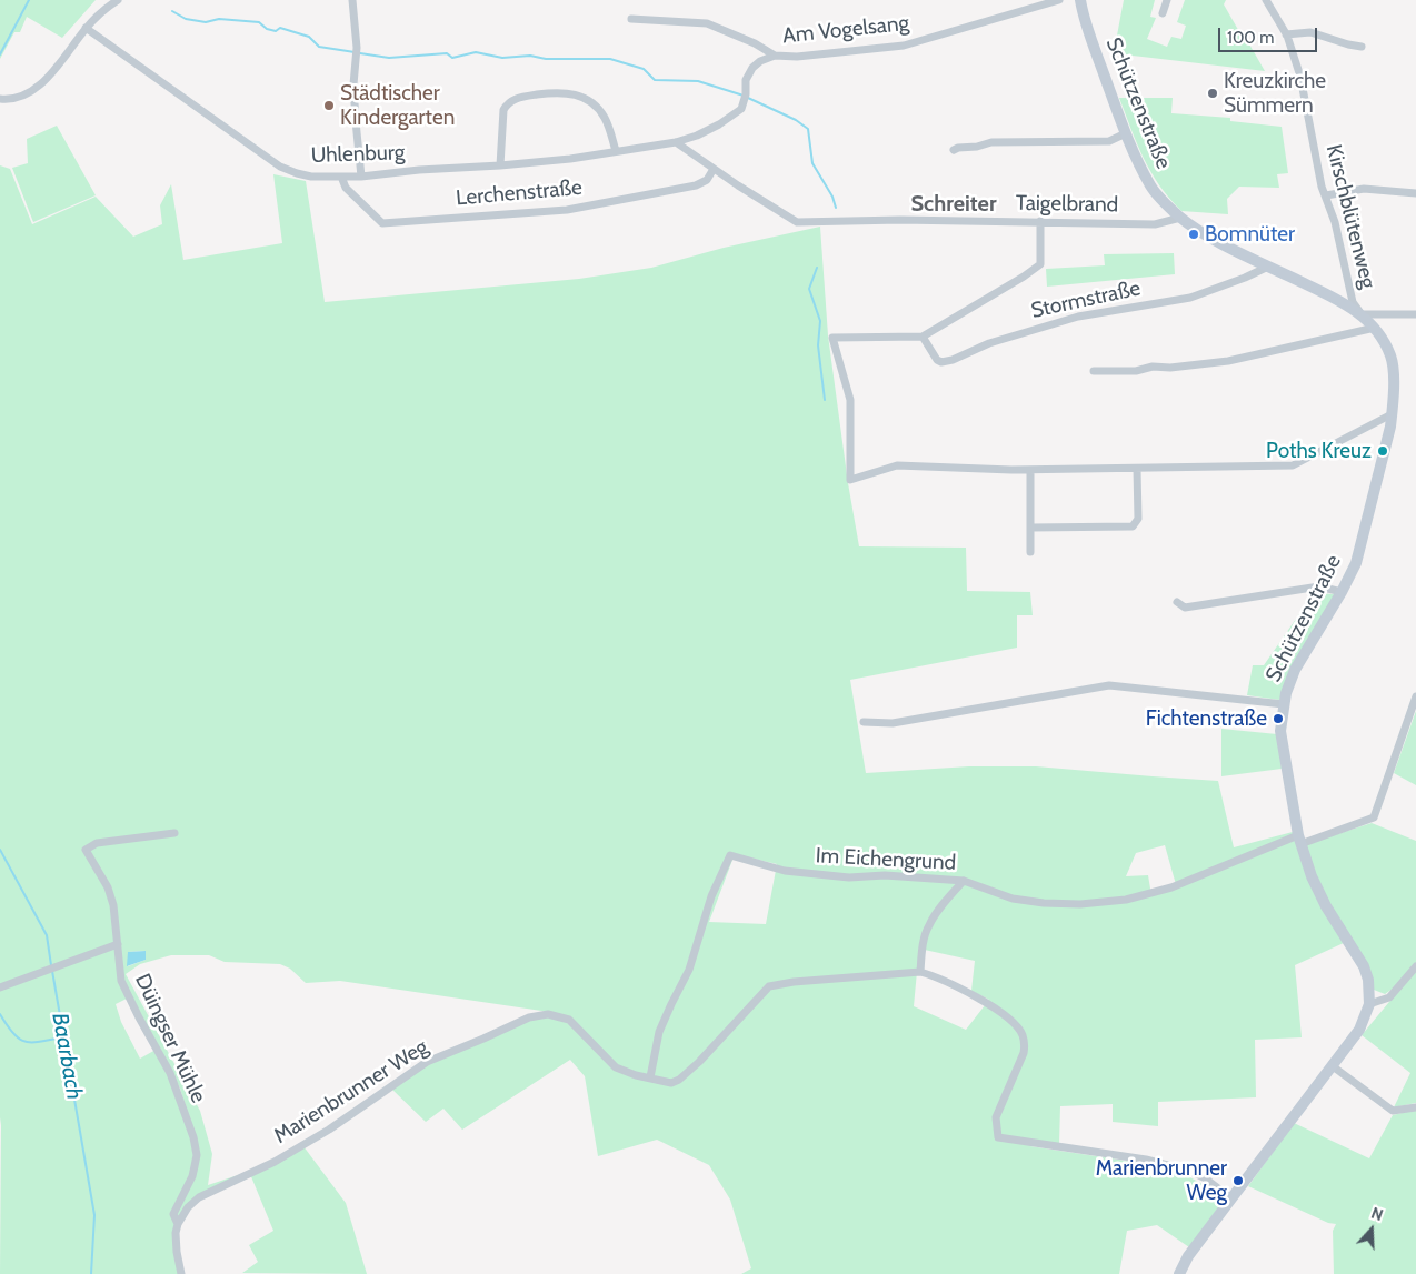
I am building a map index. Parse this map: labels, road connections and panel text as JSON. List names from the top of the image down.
{
  "streets": {
    "street": [
      "Am Vogelsang",
      "Schützenstraße",
      "Uhlenburg",
      "Lerchenstraße",
      "Taigelbrand",
      "Kirschblütenweg",
      "Stormstraße",
      "Im Eichengrund",
      "Düingser Mühle",
      "Marienbrunner Weg"
    ]
  },
  "crossings": [
    ["Am Vogelsang", "Uhlenburg"],
    ["Am Vogelsang", "Taigelbrand"],
    ["Schützenstraße", "Taigelbrand"],
    ["Schützenstraße", "Kirschblütenweg"],
    ["Schützenstraße", "Stormstraße"],
    ["Schützenstraße", "Im Eichengrund"],
    ["Uhlenburg", "Lerchenstraße"],
    ["Uhlenburg", "Taigelbrand"],
    ["Lerchenstraße", "Taigelbrand"],
    ["Im Eichengrund", "Marienbrunner Weg"],
    ["Düingser Mühle", "Marienbrunner Weg"]
  ],
  "districts": ["Schreiter"],
  "water": ["Baarbach"],
  "places": [
    "Kreuzkirche Sümmern",
    "Städtischer Kindergarten",
    "Bomnüter",
    "Poths Kreuz",
    "Fichtenstraße",
    "Marienbrunner Weg"
  ],
  "scale_bar": "100 m",
  "north": "top"
}
